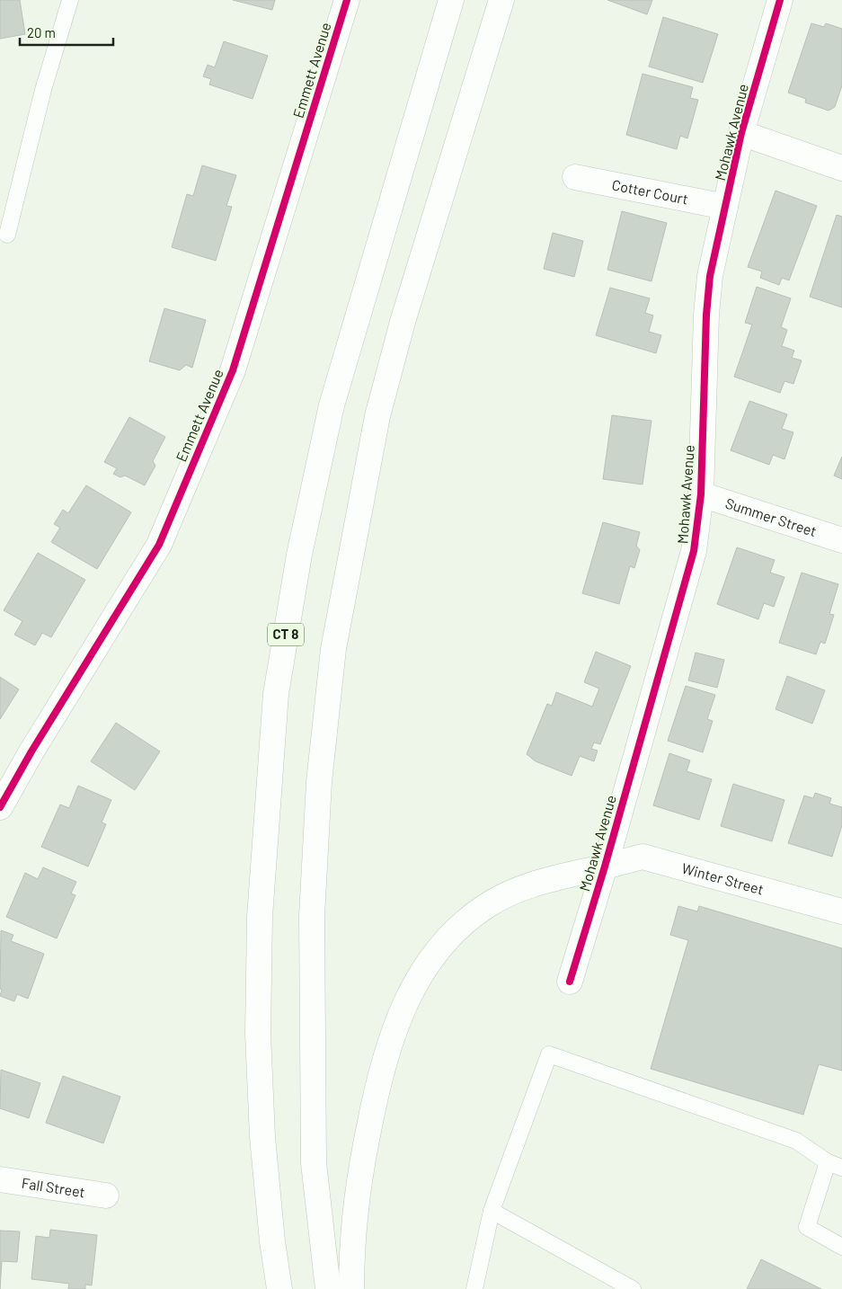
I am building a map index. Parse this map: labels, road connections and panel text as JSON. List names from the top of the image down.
{
  "streets": {
    "main road": [
      "Emmett Avenue",
      "Mohawk Avenue",
      "Cotter Court",
      "Summer Street",
      "CT 8",
      "Winter Street",
      "Fall Street"
    ]
  },
  "crossings": [
    ["Mohawk Avenue", "Cotter Court"],
    ["Mohawk Avenue", "Summer Street"],
    ["Mohawk Avenue", "Winter Street"]
  ],
  "scale_bar": "20 m"
}
